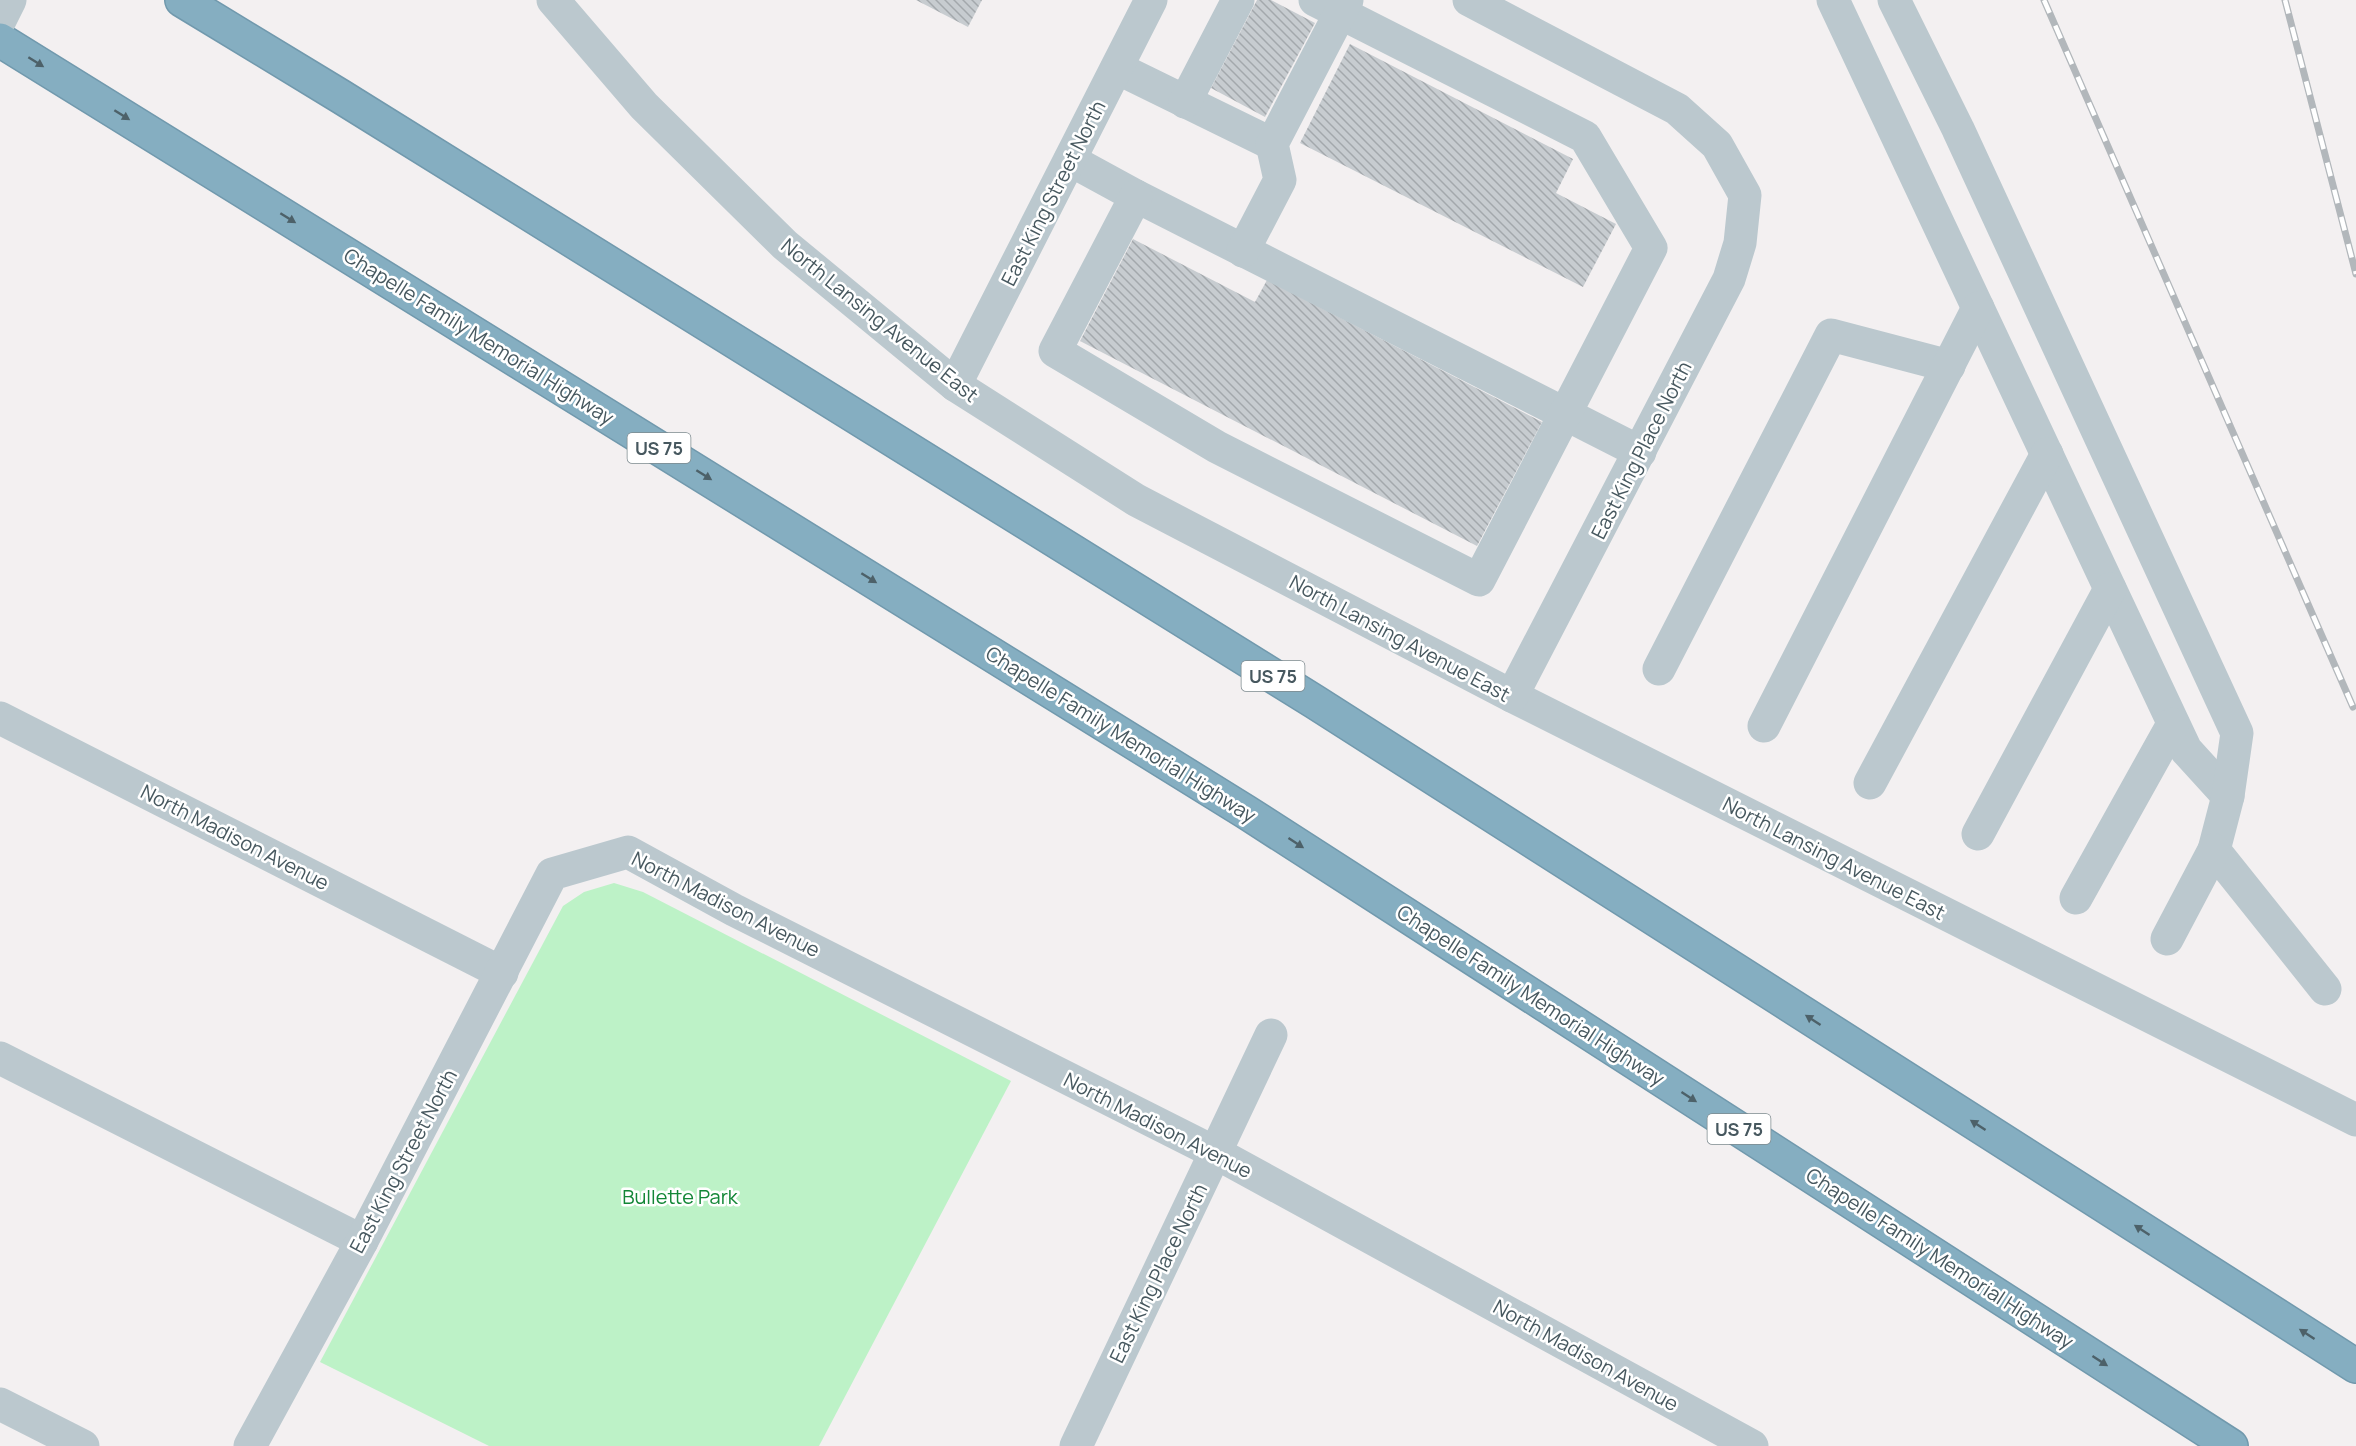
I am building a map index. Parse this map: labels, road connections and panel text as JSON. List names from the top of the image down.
{
  "streets": {
    "highway": ["Chapelle Family Memorial Highway", "US 75"],
    "street": [
      "East King Street North",
      "North Lansing Avenue East",
      "East King Place North",
      "North Madison Avenue"
    ]
  },
  "crossings": [
    ["East King Street North", "North Lansing Avenue East"],
    ["East King Street North", "North Madison Avenue"],
    ["North Lansing Avenue East", "East King Place North"],
    ["East King Place North", "North Madison Avenue"]
  ],
  "parks": ["Bullette Park"]
}
